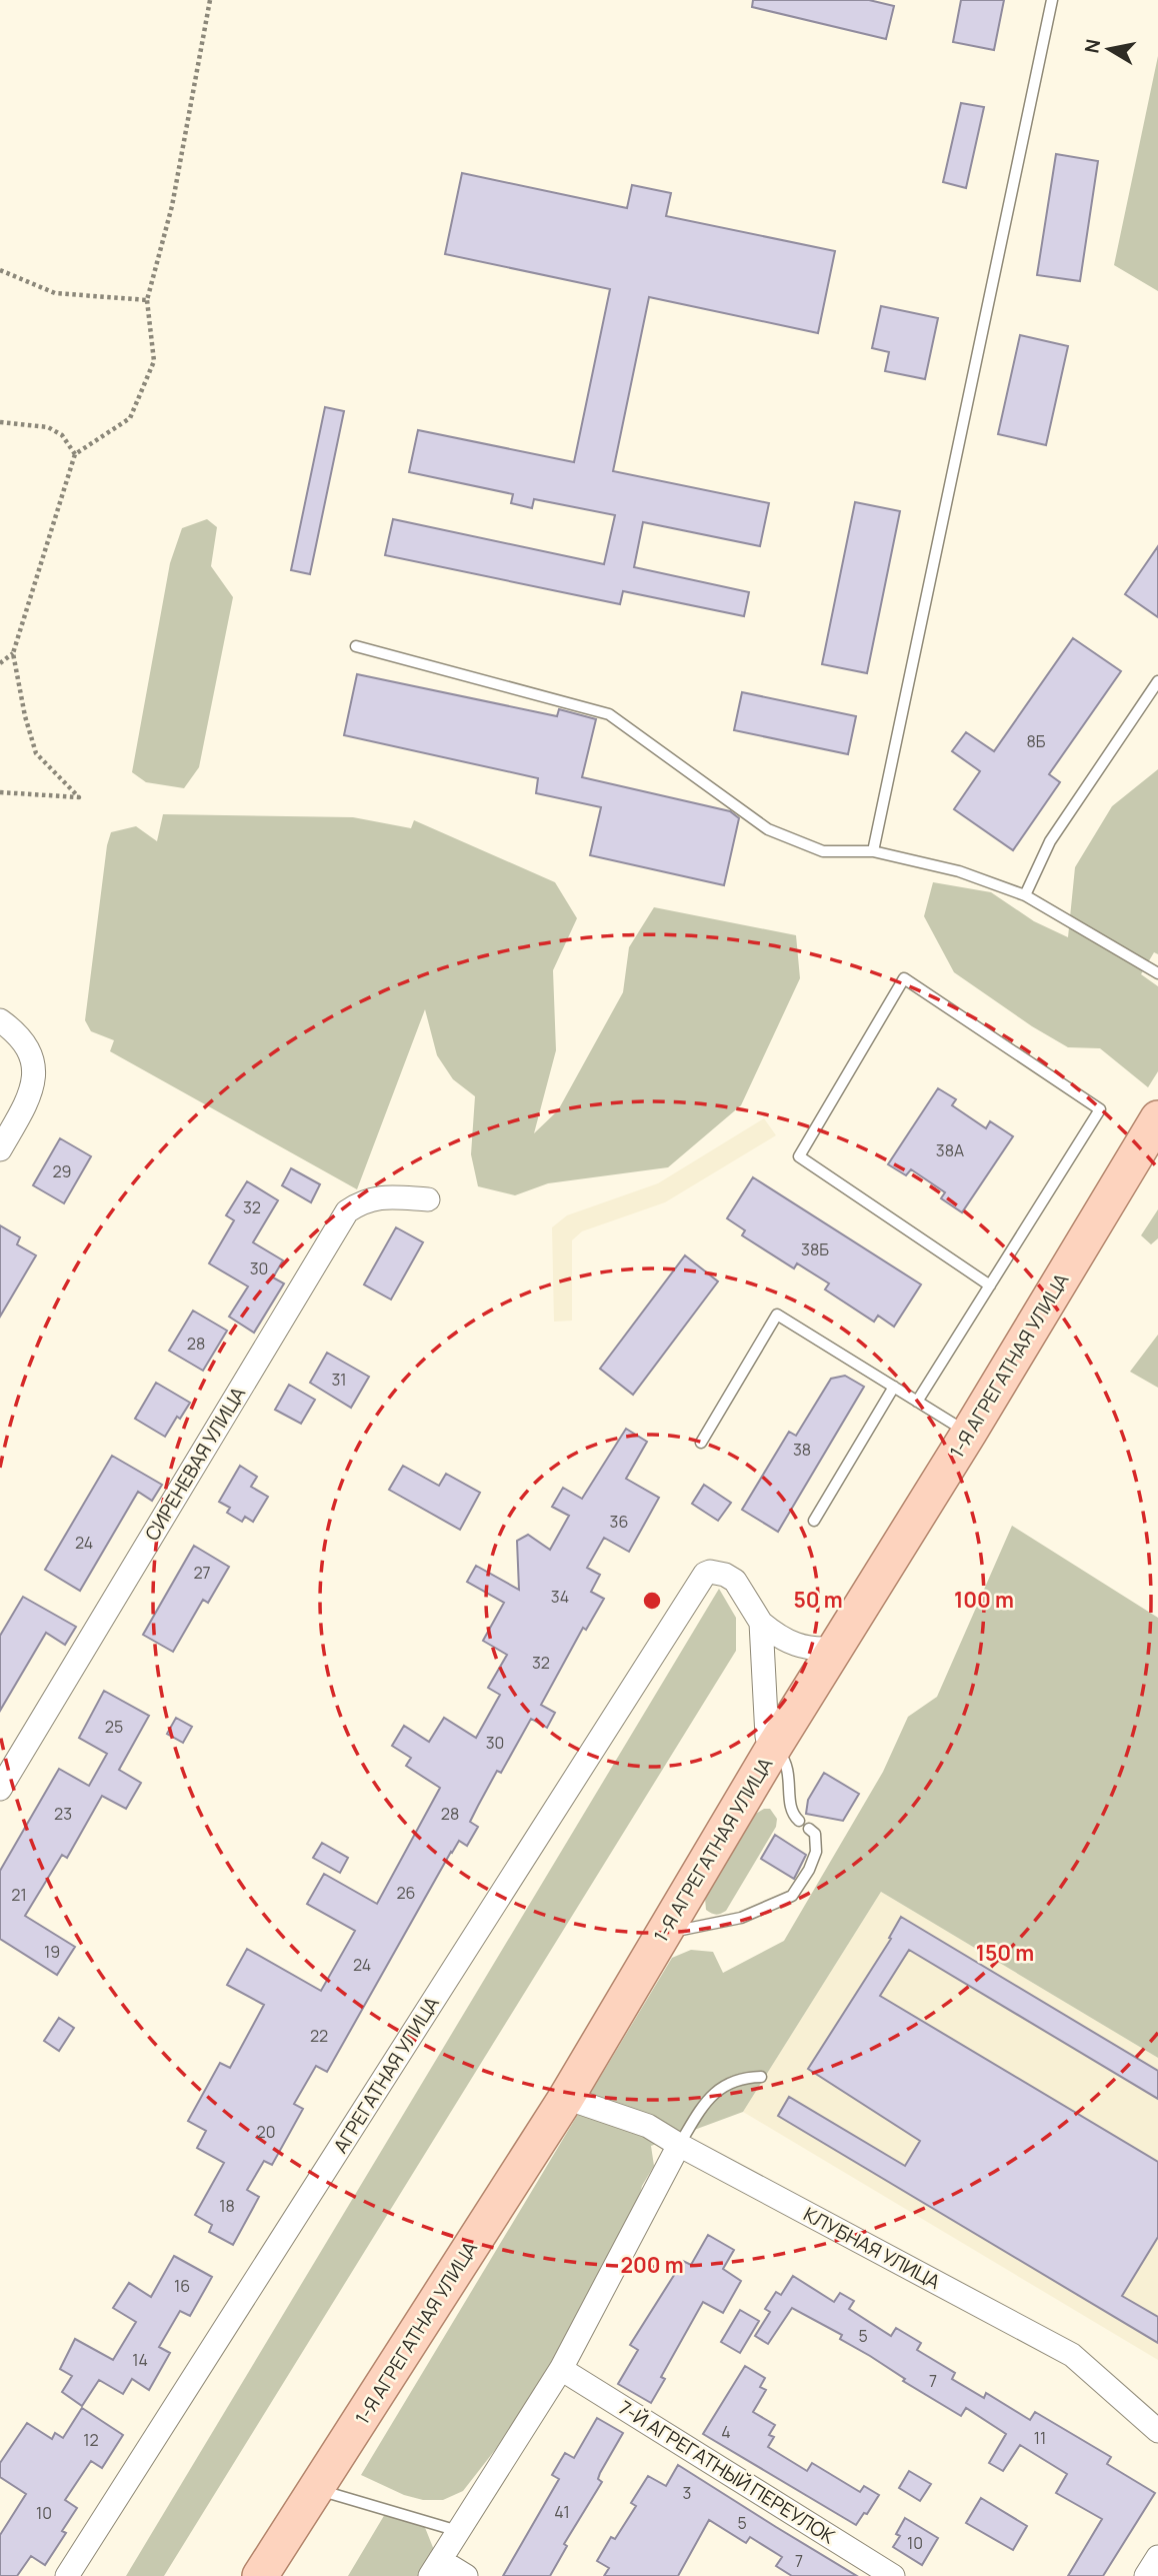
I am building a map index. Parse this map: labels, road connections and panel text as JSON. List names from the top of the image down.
{
  "streets": {
    "main road": ["1-Я АГРЕГАТНАЯ УЛИЦА"],
    "street": [
      "СИРЕНЕВАЯ УЛИЦА",
      "АГРЕГАТНАЯ УЛИЦА",
      "КЛУБНАЯ УЛИЦА",
      "7-Й АГРЕГАТНЫЙ ПЕРЕУЛОК"
    ]
  },
  "crossings": [
    ["1-Я АГРЕГАТНАЯ УЛИЦА", "КЛУБНАЯ УЛИЦА"]
  ],
  "house_numbers": [
    "8Б",
    "38А",
    "29",
    "32",
    "38Б",
    "30",
    "28",
    "31",
    "38",
    "36",
    "24",
    "27",
    "34",
    "32",
    "25",
    "30",
    "23",
    "28",
    "26",
    "21",
    "19",
    "24",
    "22",
    "20",
    "18",
    "16",
    "5",
    "14",
    "7",
    "4",
    "11",
    "12",
    "3",
    "41",
    "10",
    "5",
    "10",
    "7"
  ],
  "north": "left",
  "rings": [
    "50 m",
    "100 m",
    "150 m",
    "200 m"
  ]
}
